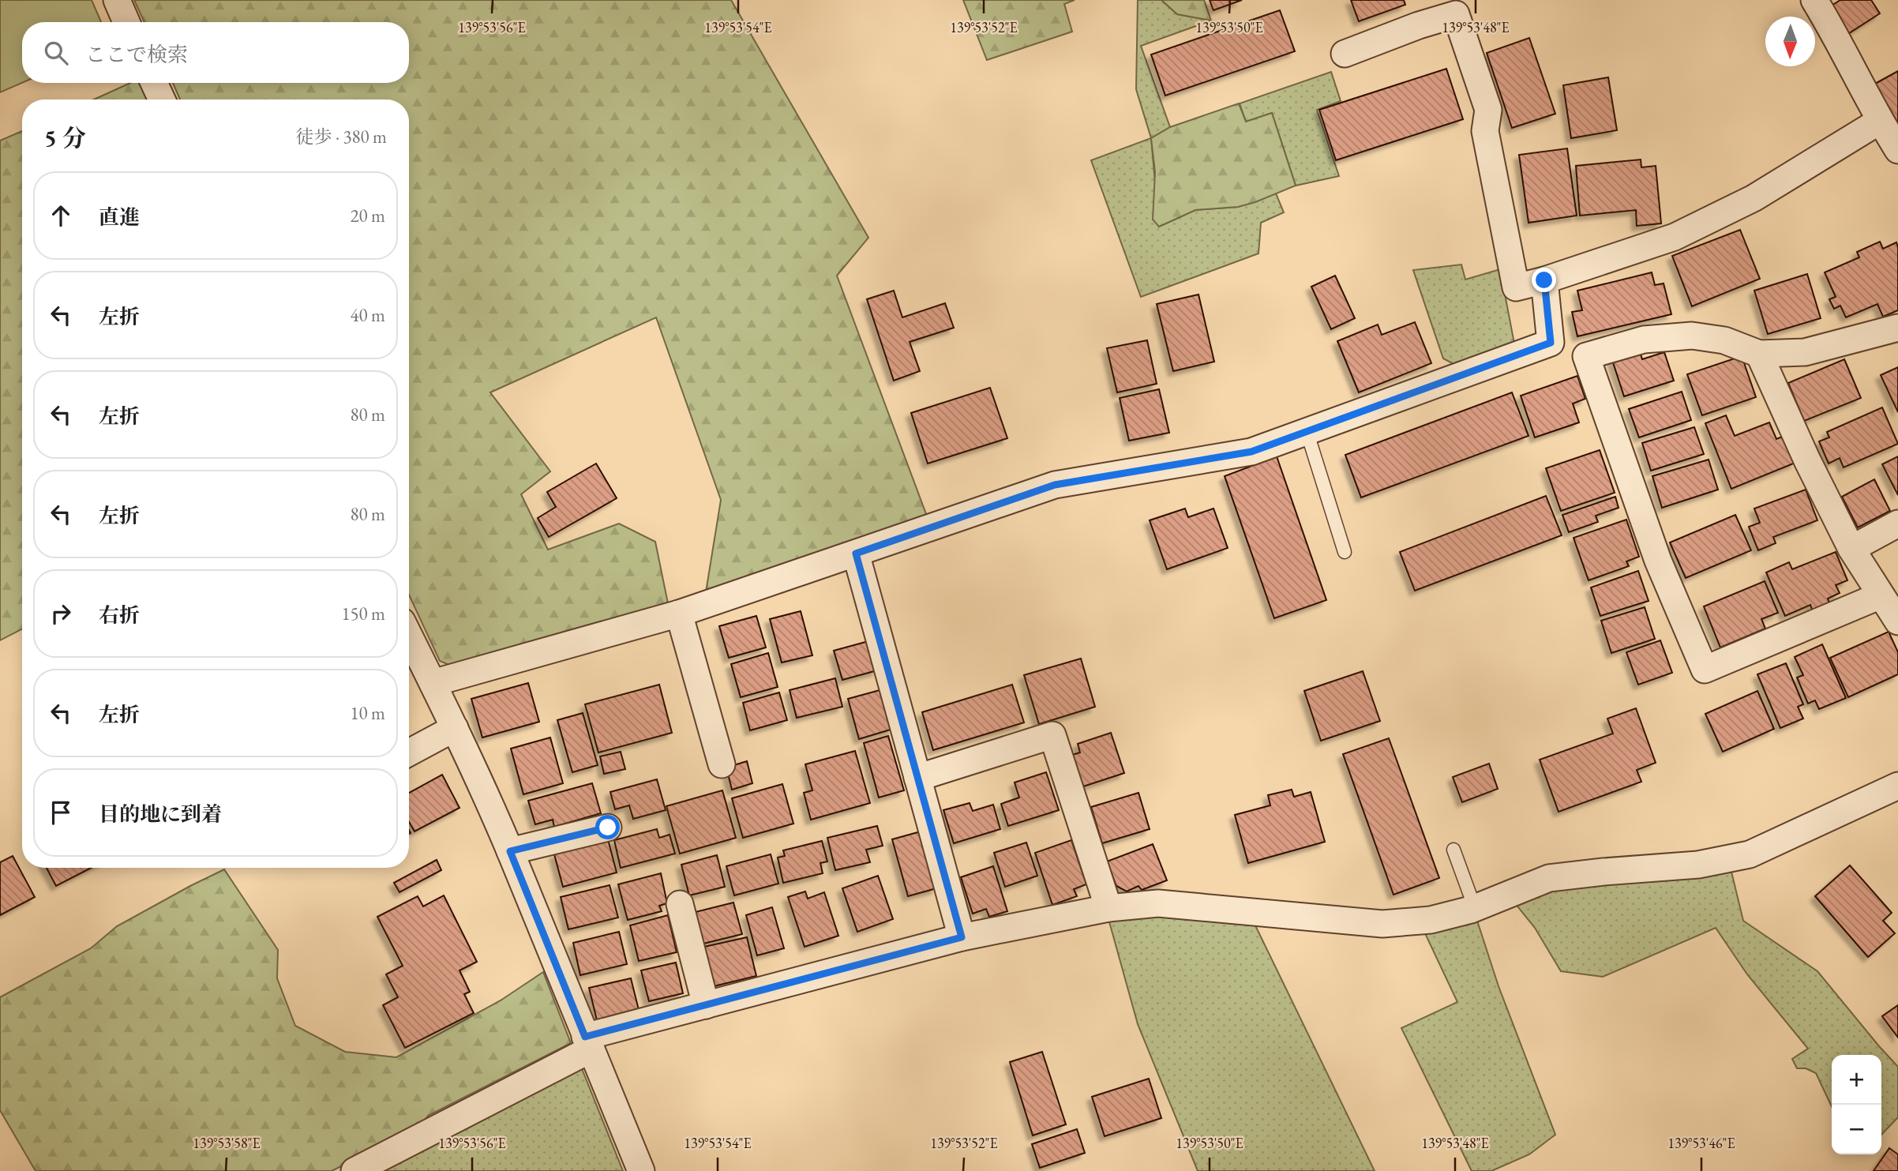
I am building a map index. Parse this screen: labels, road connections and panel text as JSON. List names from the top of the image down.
{
  "north": "bottom",
  "page": {
    "search": "ここで検索",
    "heading": ["5 分", "徒歩 · 380 m"],
    "list": [
      ["直進", "20 m"],
      ["左折", "40 m"],
      ["左折", "80 m"],
      ["左折", "80 m"],
      ["右折", "150 m"],
      ["左折", "10 m"],
      "目的地に到着"
    ],
    "map_buttons": ["+", "−"]
  },
  "coordinates": [
    "139°53'56\"E",
    "139°53'54\"E",
    "139°53'52\"E",
    "139°53'50\"E",
    "139°53'48\"E",
    "139°53'58\"E",
    "139°53'46\"E"
  ]
}
